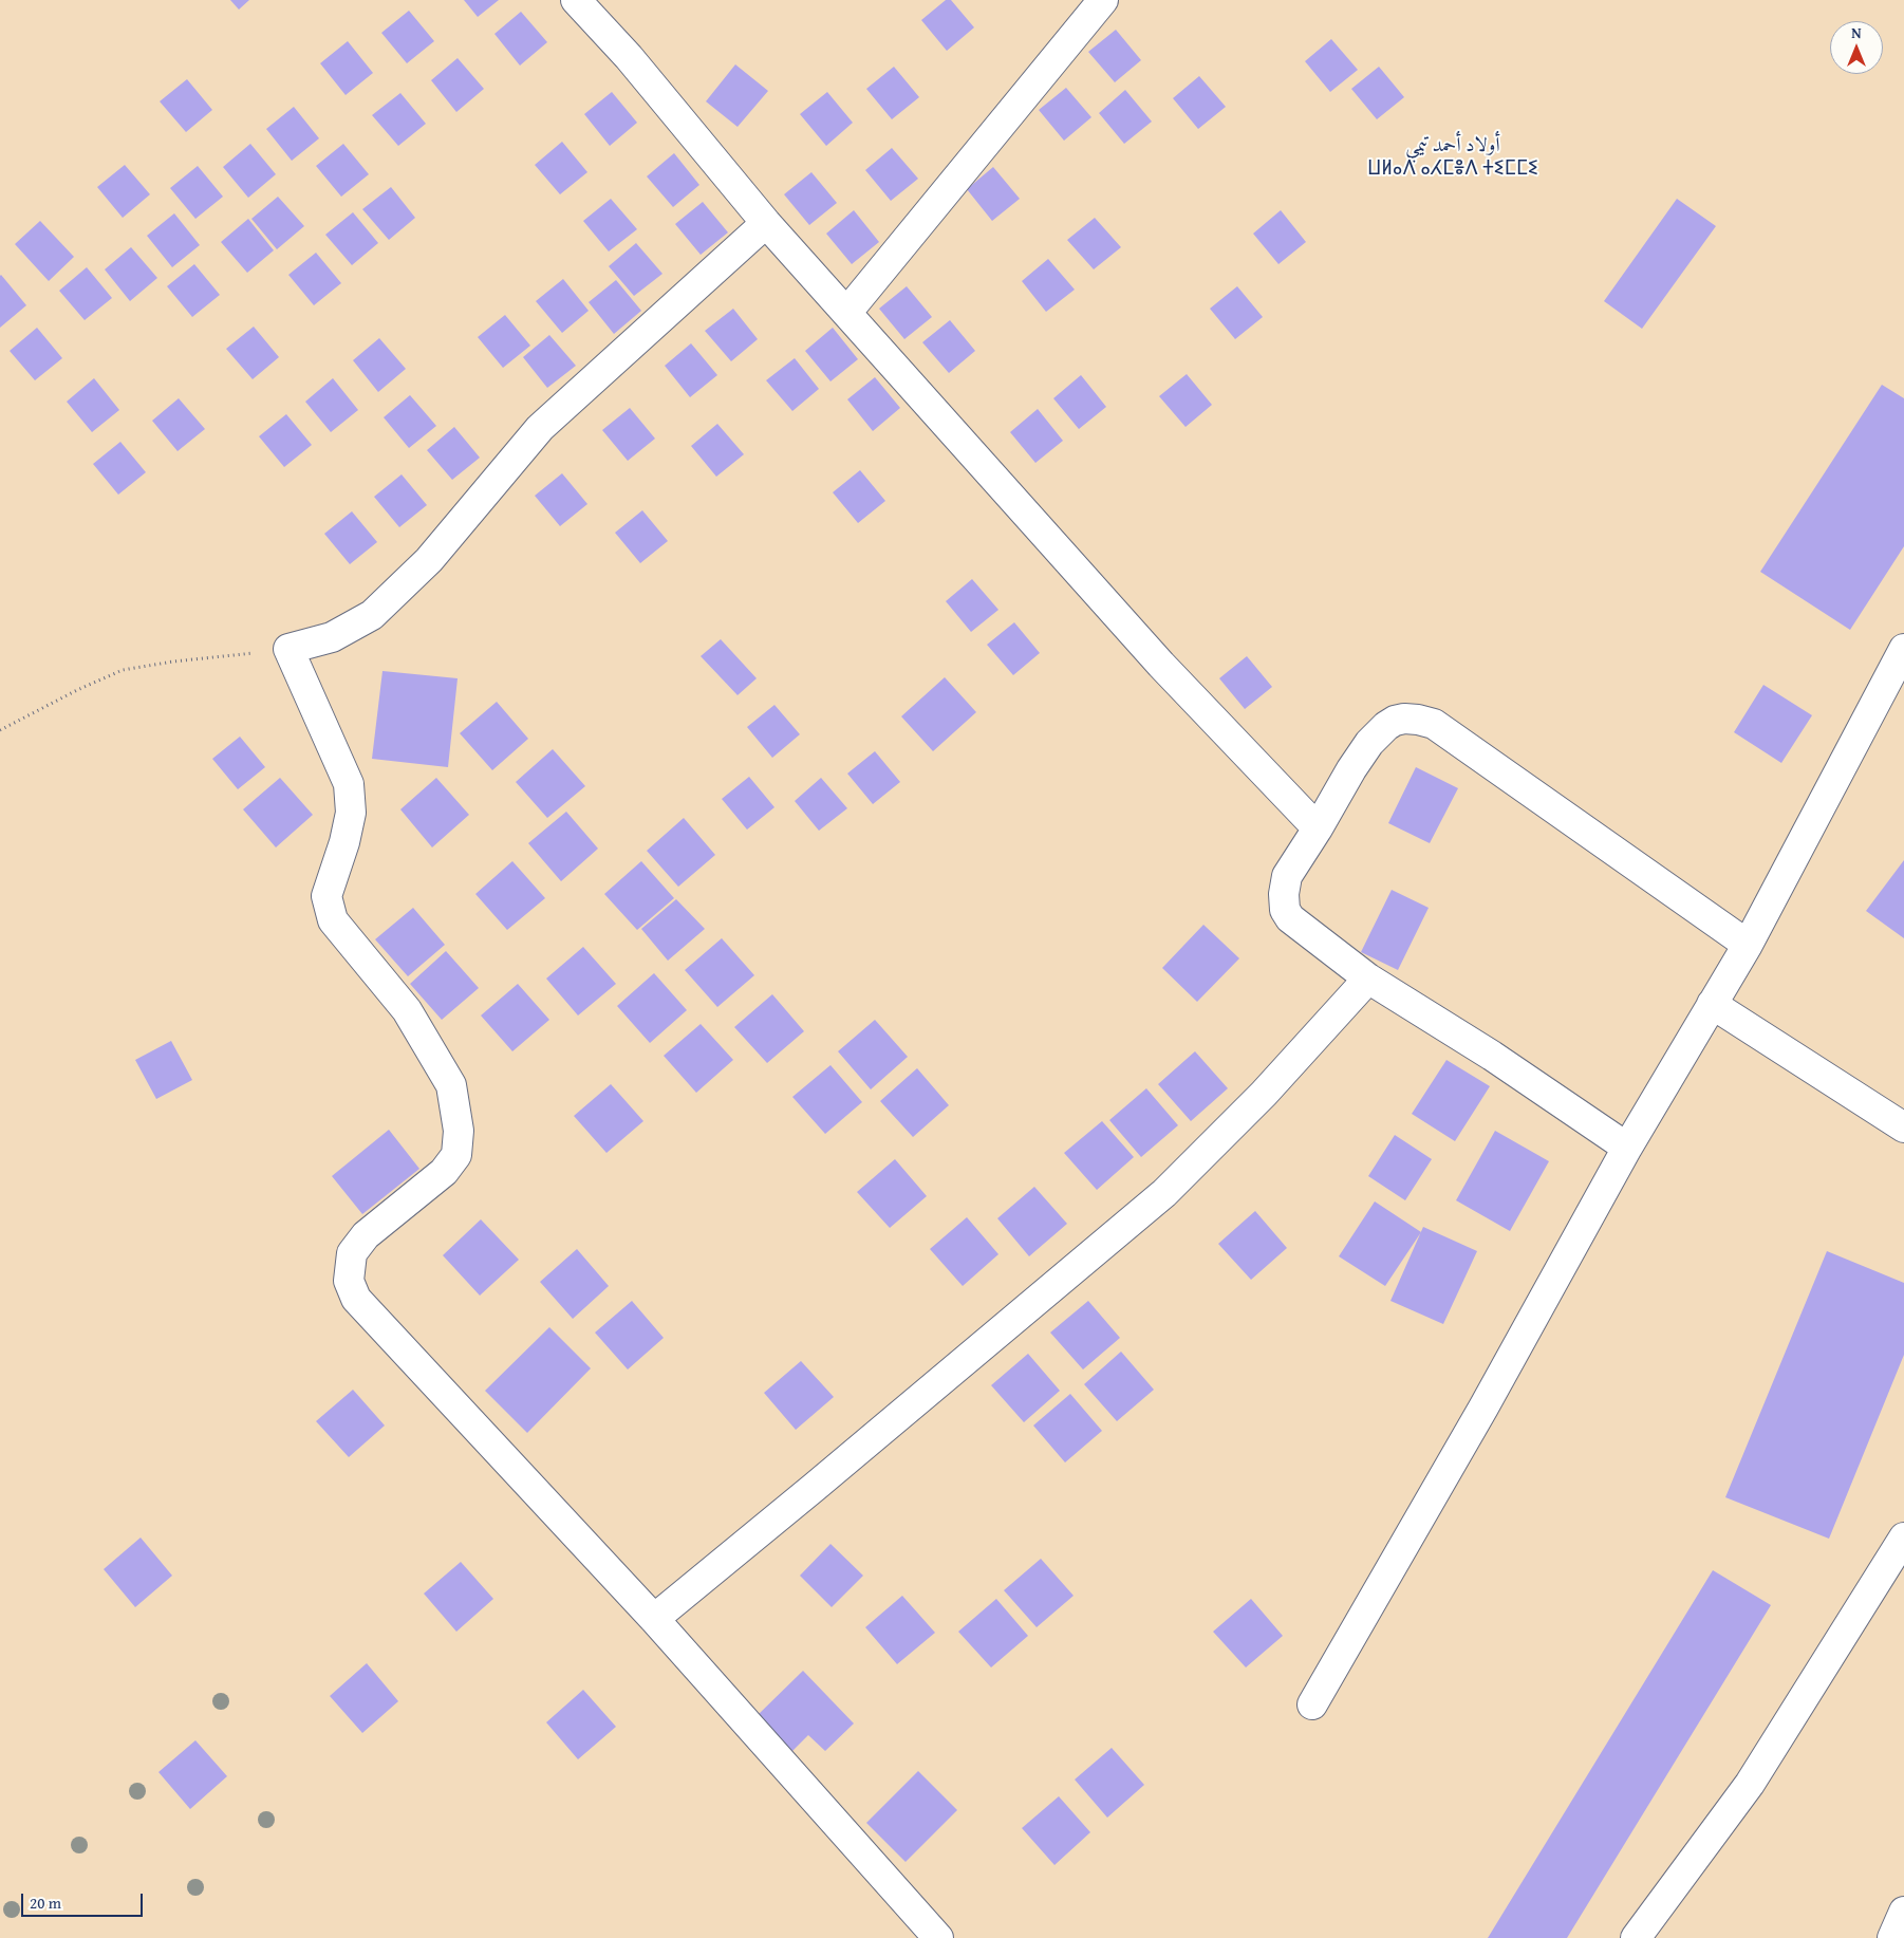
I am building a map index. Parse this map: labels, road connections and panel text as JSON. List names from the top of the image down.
{
  "districts": ["أولاد أحمد تيمي ⵡⵍⴰⴷ ⴰⵃⵎⴻⴷ ⵜⵉⵎⵎⵉ"],
  "scale_bar": "20 m",
  "north": "top"
}
